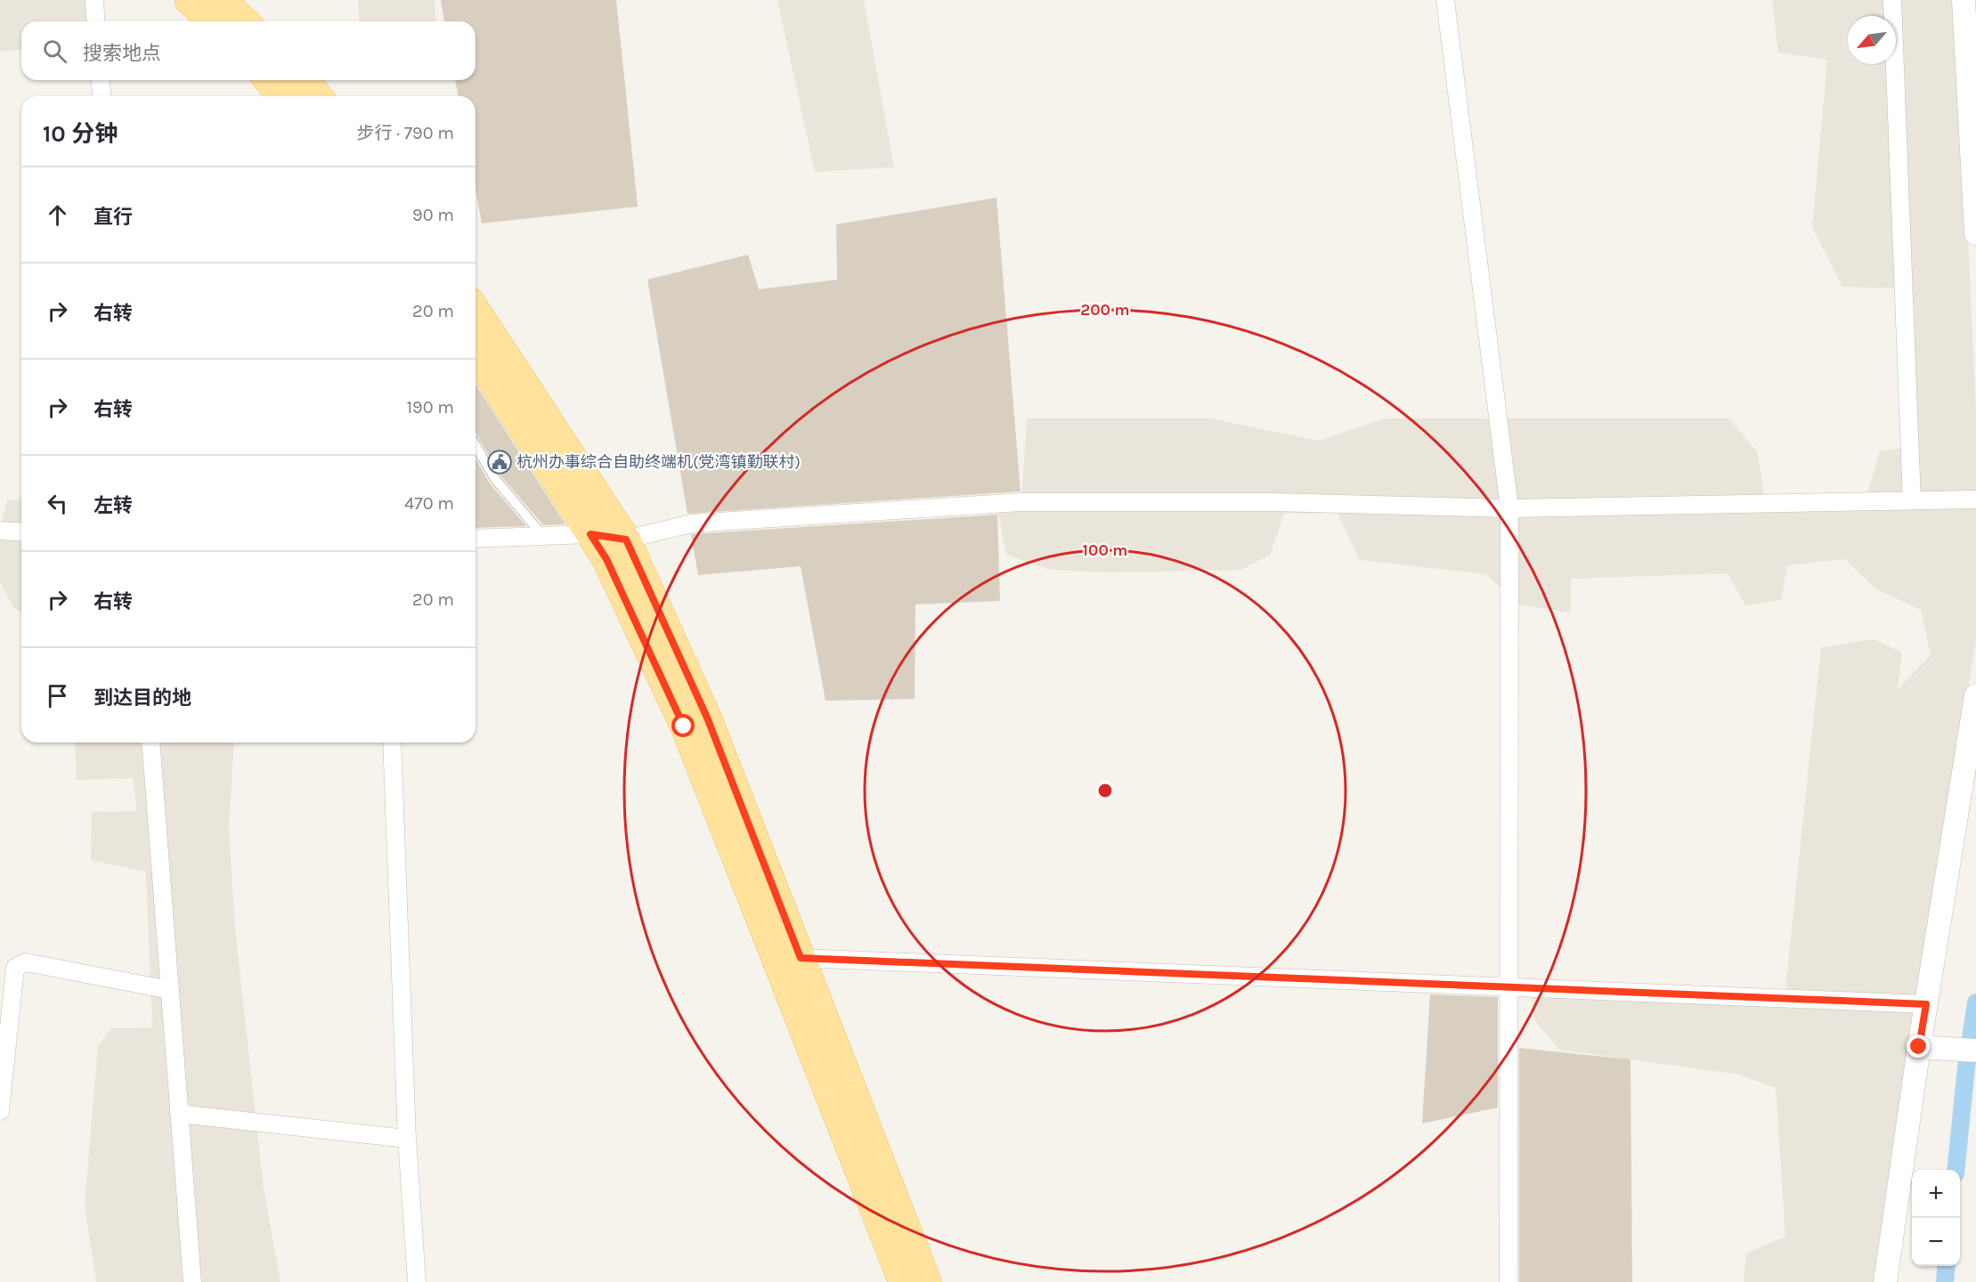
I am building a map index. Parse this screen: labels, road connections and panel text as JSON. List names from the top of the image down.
{
  "places": {
    "public building": ["杭州办事综合自助终端机(党湾镇勤联村)"]
  },
  "north": "bottom left",
  "page": {
    "search": "搜索地点",
    "heading": ["10 分钟", "步行 · 790 m"],
    "list": [
      ["直行", "90 m"],
      ["右转", "20 m"],
      ["右转", "190 m"],
      ["左转", "470 m"],
      ["右转", "20 m"],
      "到达目的地"
    ],
    "map_buttons": ["+", "−"]
  },
  "rings": ["200 m", "100 m"]
}
